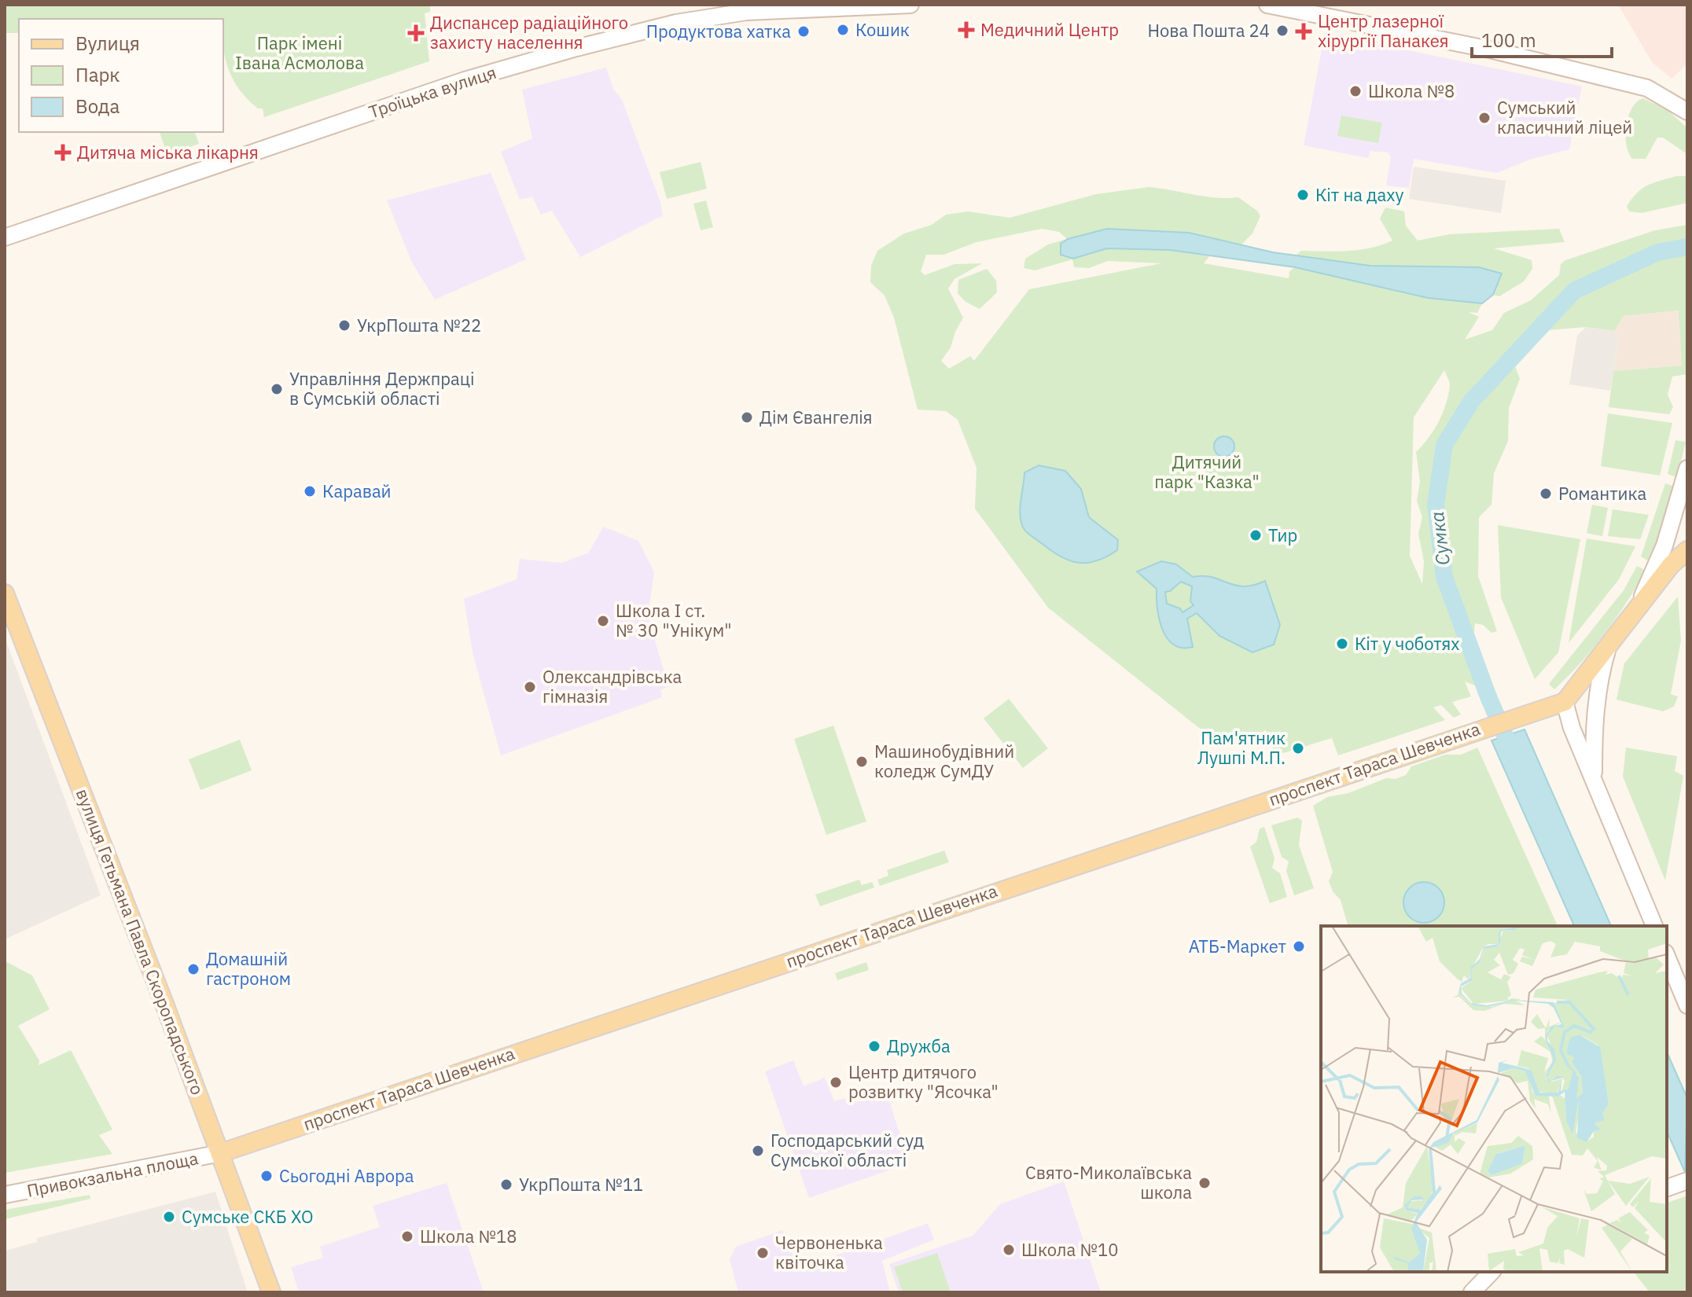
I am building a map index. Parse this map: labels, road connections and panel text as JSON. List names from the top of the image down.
{
  "streets": {
    "main road": [
      "Троїцька вулиця",
      "проспект Тараса Шевченка",
      "вулиця Гетьмана Павла Скоропадського",
      "Привокзальна площа"
    ]
  },
  "crossings": [
    ["проспект Тараса Шевченка", "вулиця Гетьмана Павла Скоропадського"],
    ["проспект Тараса Шевченка", "Привокзальна площа"],
    ["вулиця Гетьмана Павла Скоропадського", "Привокзальна площа"]
  ],
  "water": ["Сумка"],
  "parks": ["Парк імені Івана Асмолова", "Дитячий парк \"Казка\""],
  "places": {
    "other": [
      "Кошик",
      "Нова Пошта 24",
      "Продуктова хатка",
      "Школа №8",
      "Сумський класичний ліцей",
      "Кіт на даху",
      "УкрПошта №22",
      "Управління Держпраці в Сумській області",
      "Дім Євангелія",
      "Каравай",
      "Романтика",
      "Тир",
      "Школа І ст. № 30 \"Унікум\"",
      "Кіт у чоботях",
      "Олександрівська гімназія",
      "Пам'ятник Лушпі М.П.",
      "Машинобудівний коледж СумДУ",
      "АТБ-Маркет",
      "Домашній гастроном",
      "Дружба",
      "Центр дитячого розвитку \"Ясочка\"",
      "Господарський суд Сумської області",
      "Сьогодні Аврора",
      "Свято-Миколаївська школа",
      "УкрПошта №11",
      "Сумське СКБ ХО",
      "Школа №18",
      "Школа №10",
      "Червоненька квіточка"
    ],
    "health": [
      "Медичний Центр",
      "Центр лазерної хірургії Панакея",
      "Диспансер радіаційного захисту населення",
      "Дитяча міська лікарня"
    ]
  },
  "legend": ["Вулиця", "Парк", "Вода"],
  "scale_bar": "100 m"
}
